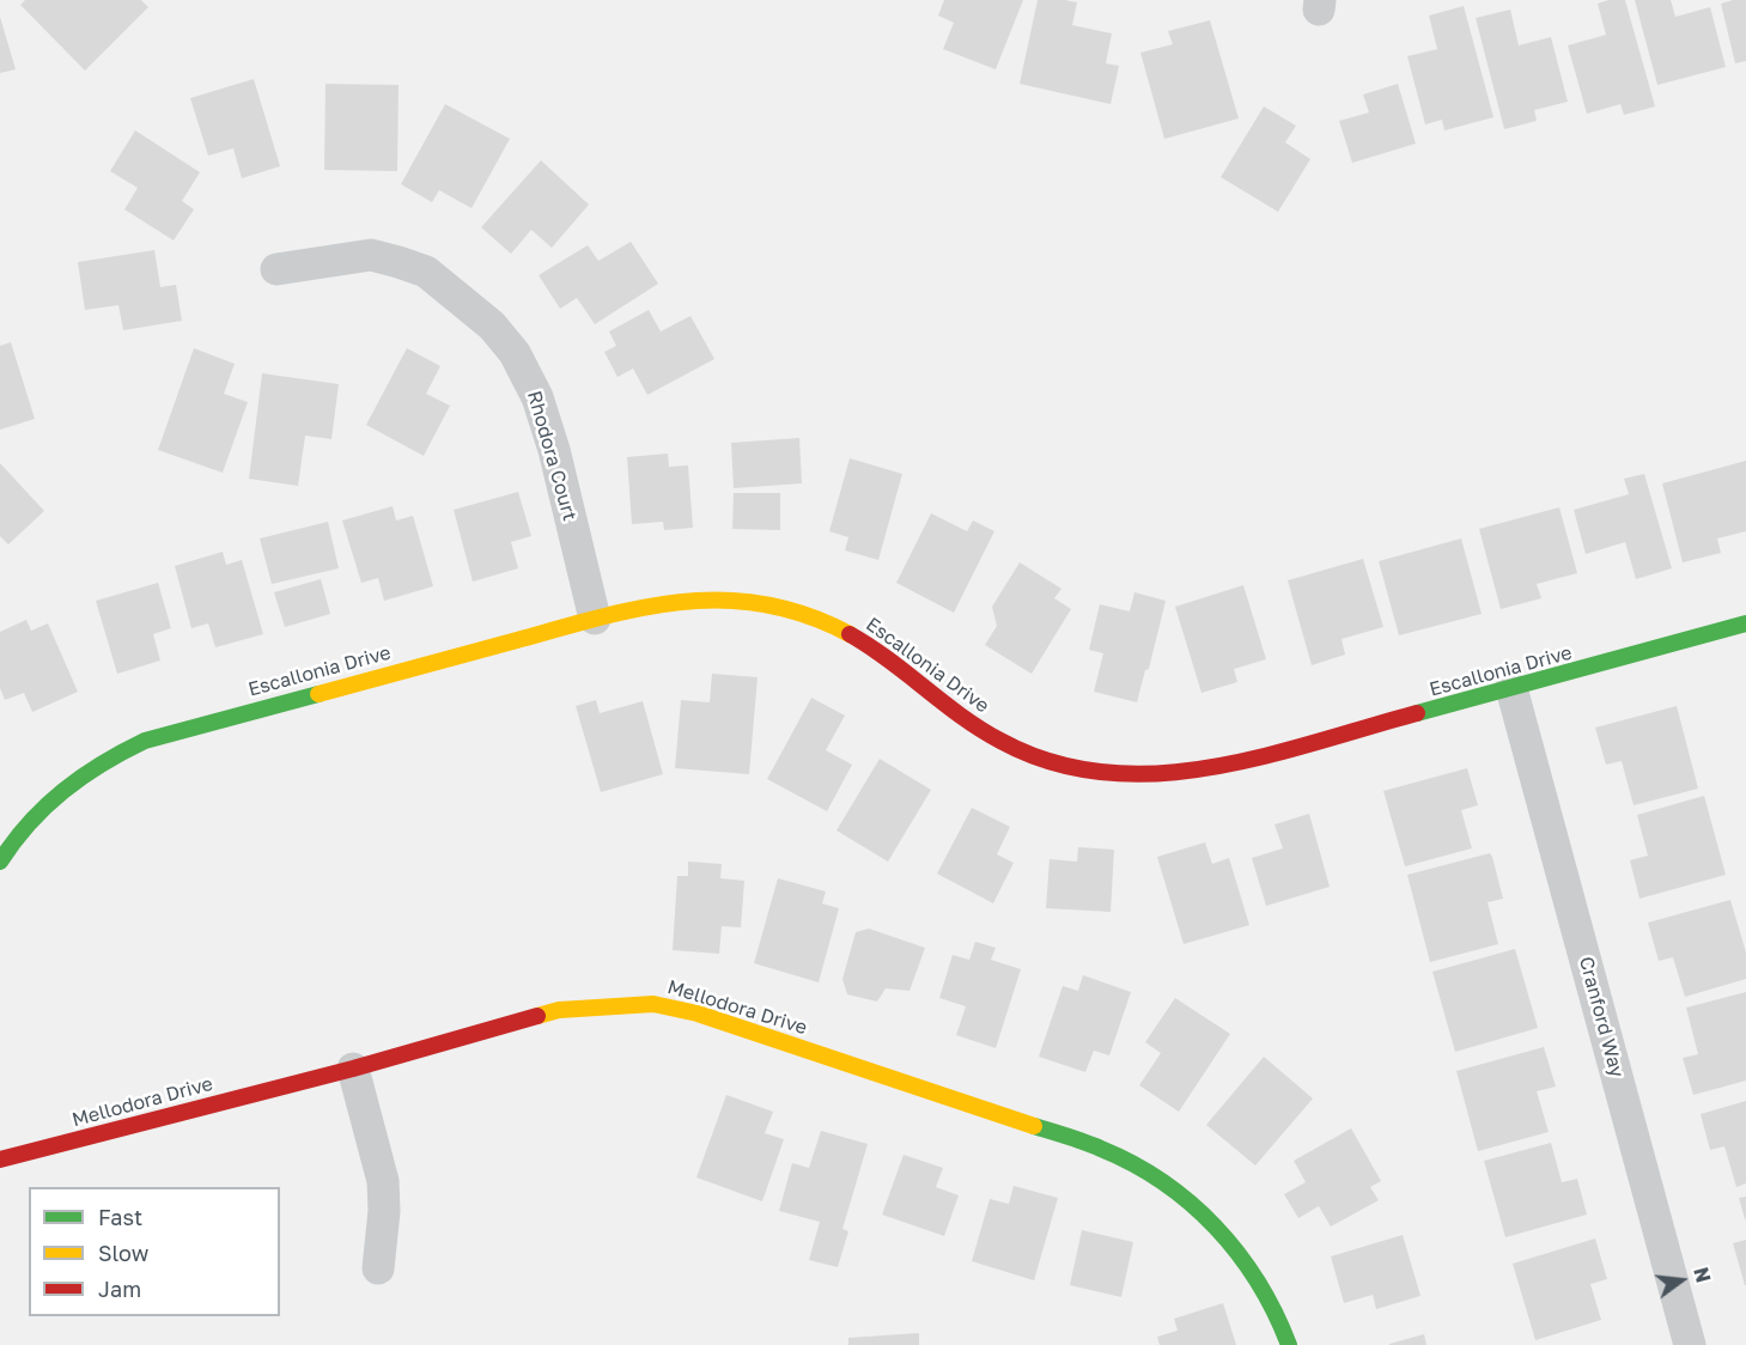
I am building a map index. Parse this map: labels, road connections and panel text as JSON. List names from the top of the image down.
{
  "streets": {
    "street": [
      "Rhodora Court",
      "Escallonia Drive",
      "Mellodora Drive",
      "Cranford Way"
    ]
  },
  "crossings": [
    ["Rhodora Court", "Escallonia Drive"],
    ["Escallonia Drive", "Cranford Way"]
  ],
  "legend": ["Fast", "Slow", "Jam"],
  "north": "right"
}
